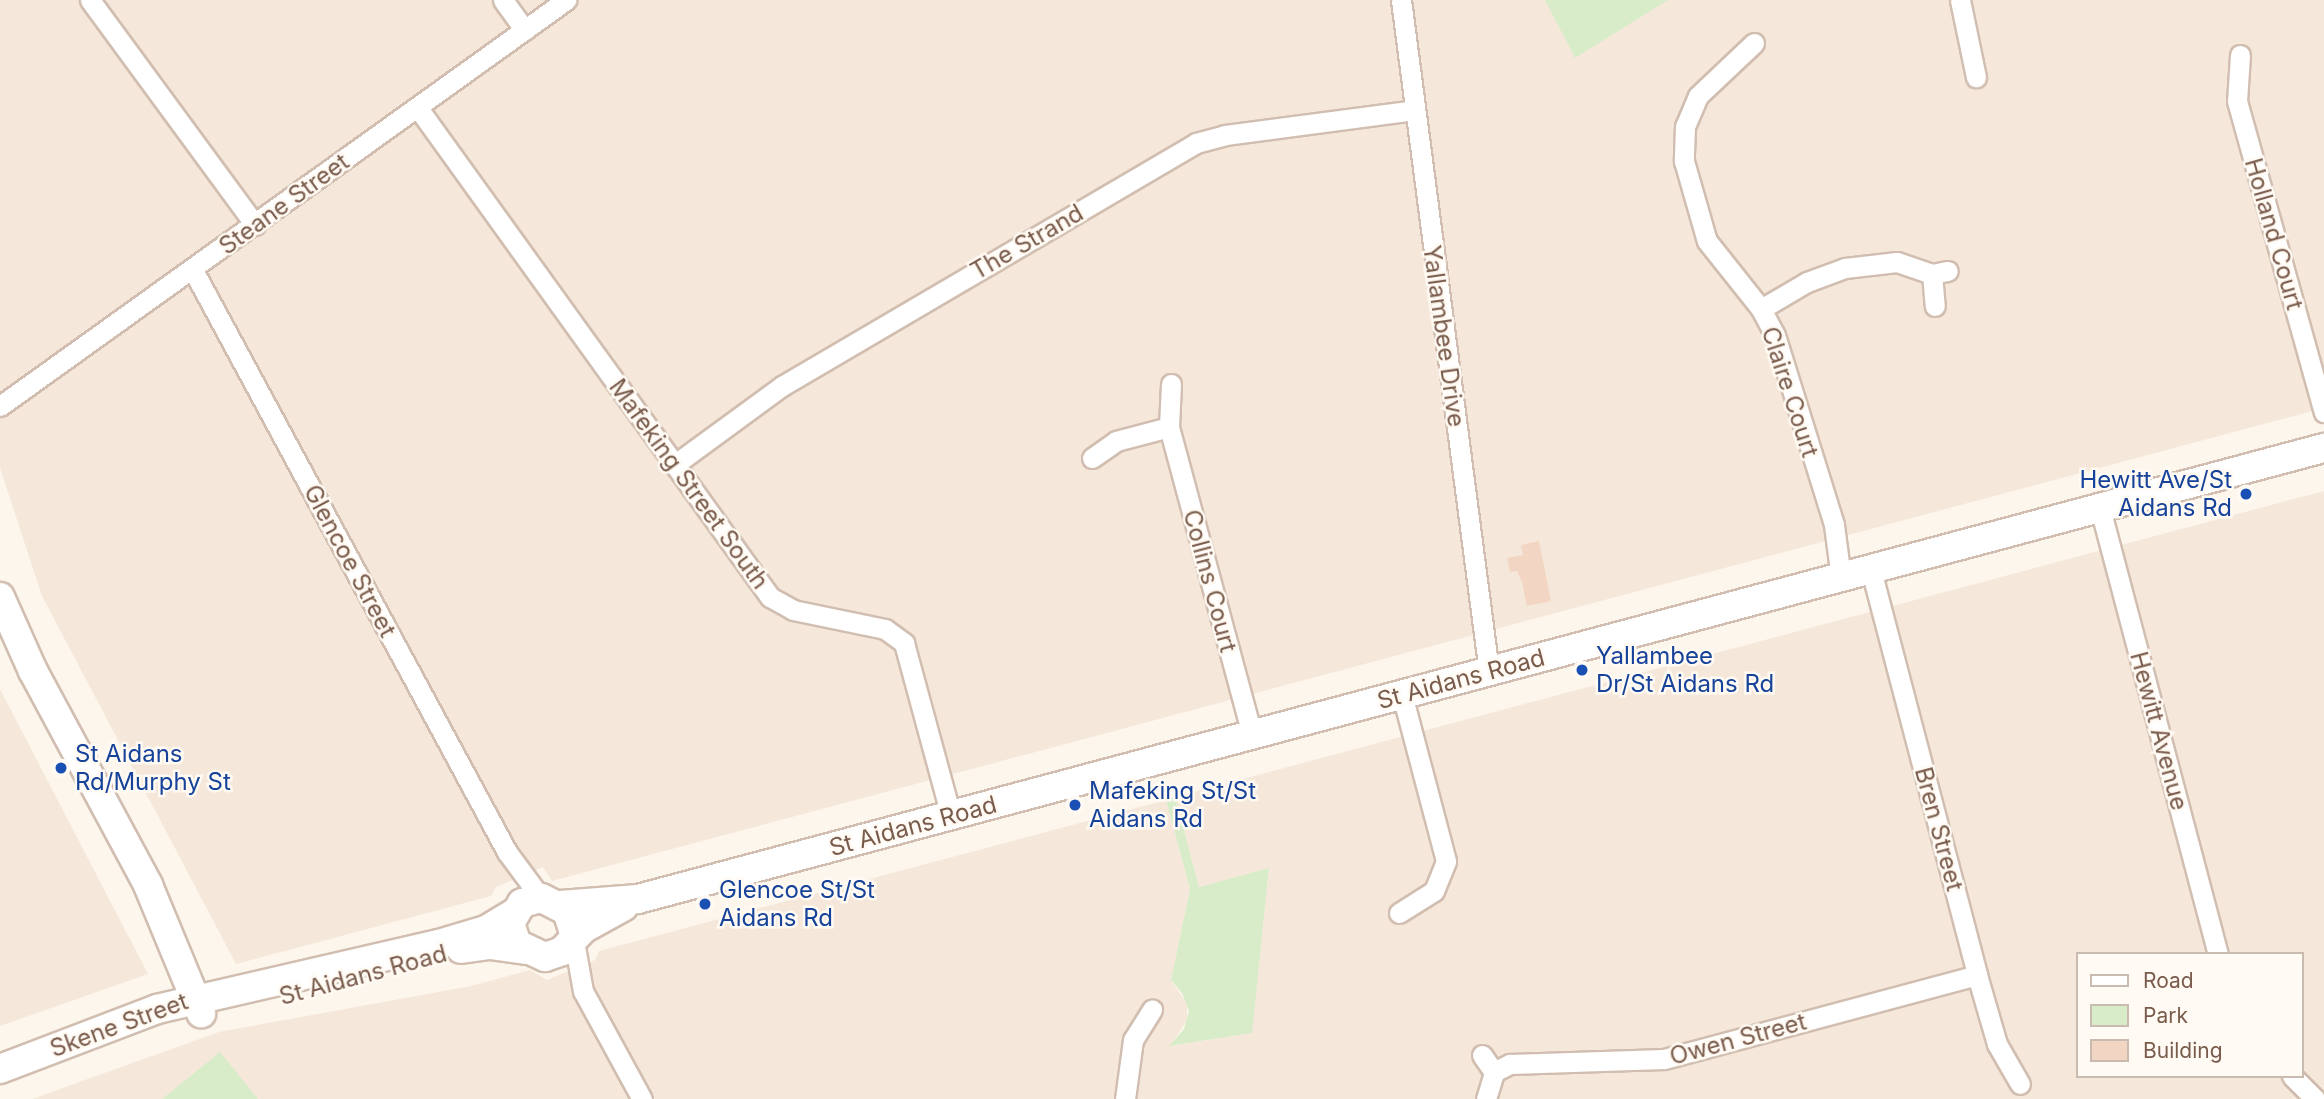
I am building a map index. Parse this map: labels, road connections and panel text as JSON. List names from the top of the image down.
{
  "streets": {
    "street": [
      "Steane Street",
      "Holland Court",
      "The Strand",
      "Yallambee Drive",
      "Claire Court",
      "Mafeking Street South",
      "Glencoe Street",
      "Collins Court",
      "St Aidans Road",
      "Hewitt Avenue",
      "Bren Street",
      "Skene Street",
      "Owen Street"
    ]
  },
  "crossings": [
    ["Steane Street", "Mafeking Street South"],
    ["Steane Street", "Glencoe Street"],
    ["The Strand", "Yallambee Drive"],
    ["The Strand", "Mafeking Street South"],
    ["Yallambee Drive", "St Aidans Road"],
    ["Claire Court", "St Aidans Road"],
    ["Mafeking Street South", "St Aidans Road"],
    ["Glencoe Street", "St Aidans Road"],
    ["Collins Court", "St Aidans Road"],
    ["St Aidans Road", "Hewitt Avenue"],
    ["St Aidans Road", "Bren Street"],
    ["St Aidans Road", "Skene Street"],
    ["Bren Street", "Owen Street"]
  ],
  "places": [
    "Hewitt Ave/St Aidans Rd",
    "Yallambee Dr/St Aidans Rd",
    "St Aidans Rd/Murphy St",
    "Mafeking St/St Aidans Rd",
    "Glencoe St/St Aidans Rd"
  ],
  "legend": ["Road", "Park", "Building"]
}
